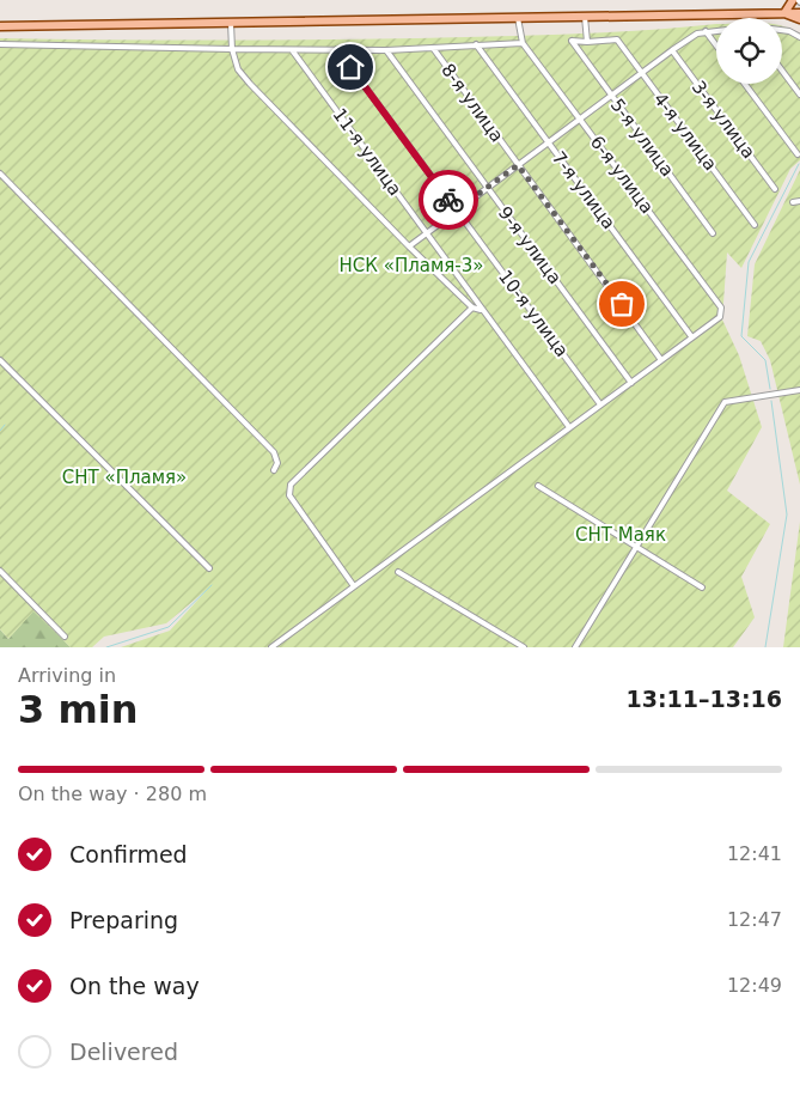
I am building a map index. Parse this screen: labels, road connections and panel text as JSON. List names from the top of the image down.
{
  "streets": {
    "street": [
      "8-я улица",
      "3-я улица",
      "4-я улица",
      "5-я улица",
      "11-я улица",
      "6-я улица",
      "7-я улица",
      "9-я улица",
      "10-я улица"
    ]
  },
  "crossings": [
    ["4-я улица", "5-я улица"],
    ["6-я улица", "7-я улица"]
  ],
  "parks": ["НСК «Пламя-3»", "СНТ «Пламя»", "СНТ Маяк"],
  "page": {
    "heading": ["3 min", "Arriving in", "13:11–13:16"],
    "bar": "On the way · 280 m",
    "list": [
      ["Confirmed", "12:41"],
      ["Preparing", "12:47"],
      ["On the way", "12:49"],
      "Delivered"
    ]
  }
}
